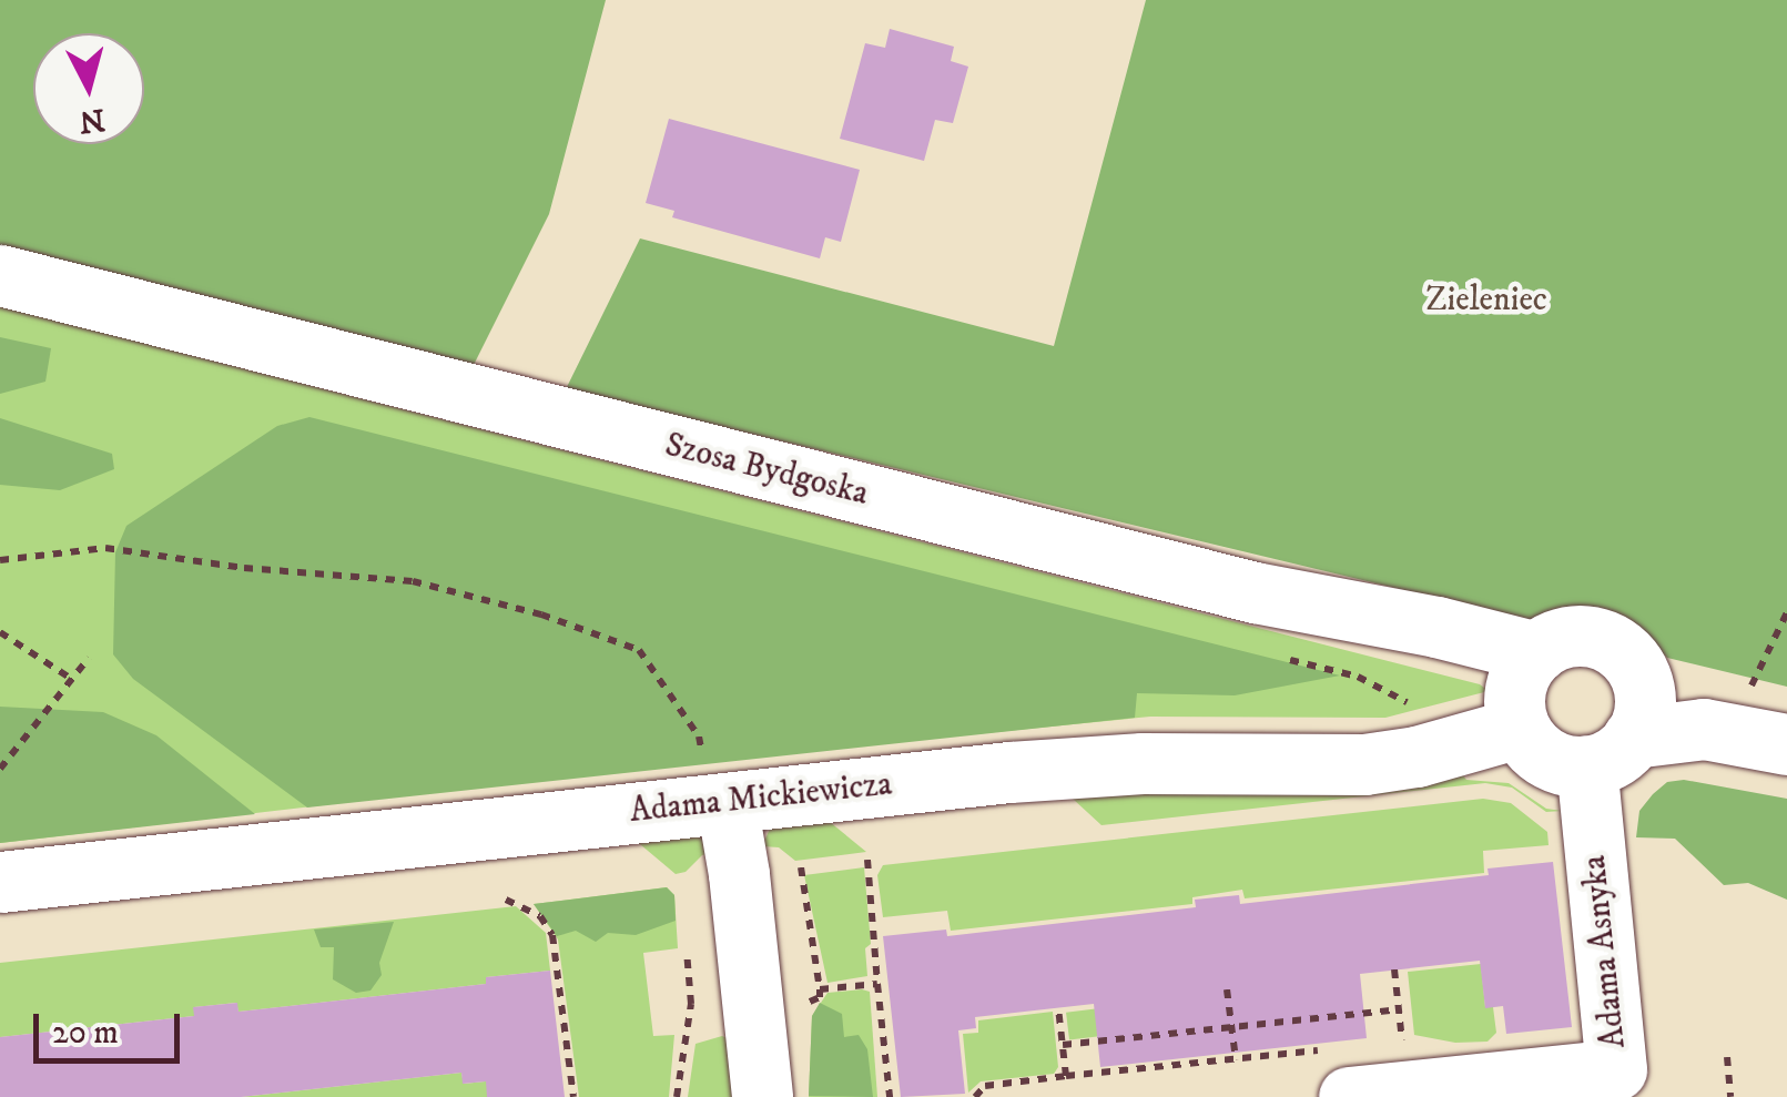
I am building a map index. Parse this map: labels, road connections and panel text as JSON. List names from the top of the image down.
{
  "streets": {
    "street": ["Szosa Bydgoska", "Adama Mickiewicza", "Adama Asnyka"]
  },
  "crossings": [
    ["Szosa Bydgoska", "Adama Mickiewicza"],
    ["Szosa Bydgoska", "Adama Asnyka"],
    ["Adama Mickiewicza", "Adama Asnyka"]
  ],
  "parks": ["Zieleniec"],
  "scale_bar": "20 m",
  "north": "bottom"
}
